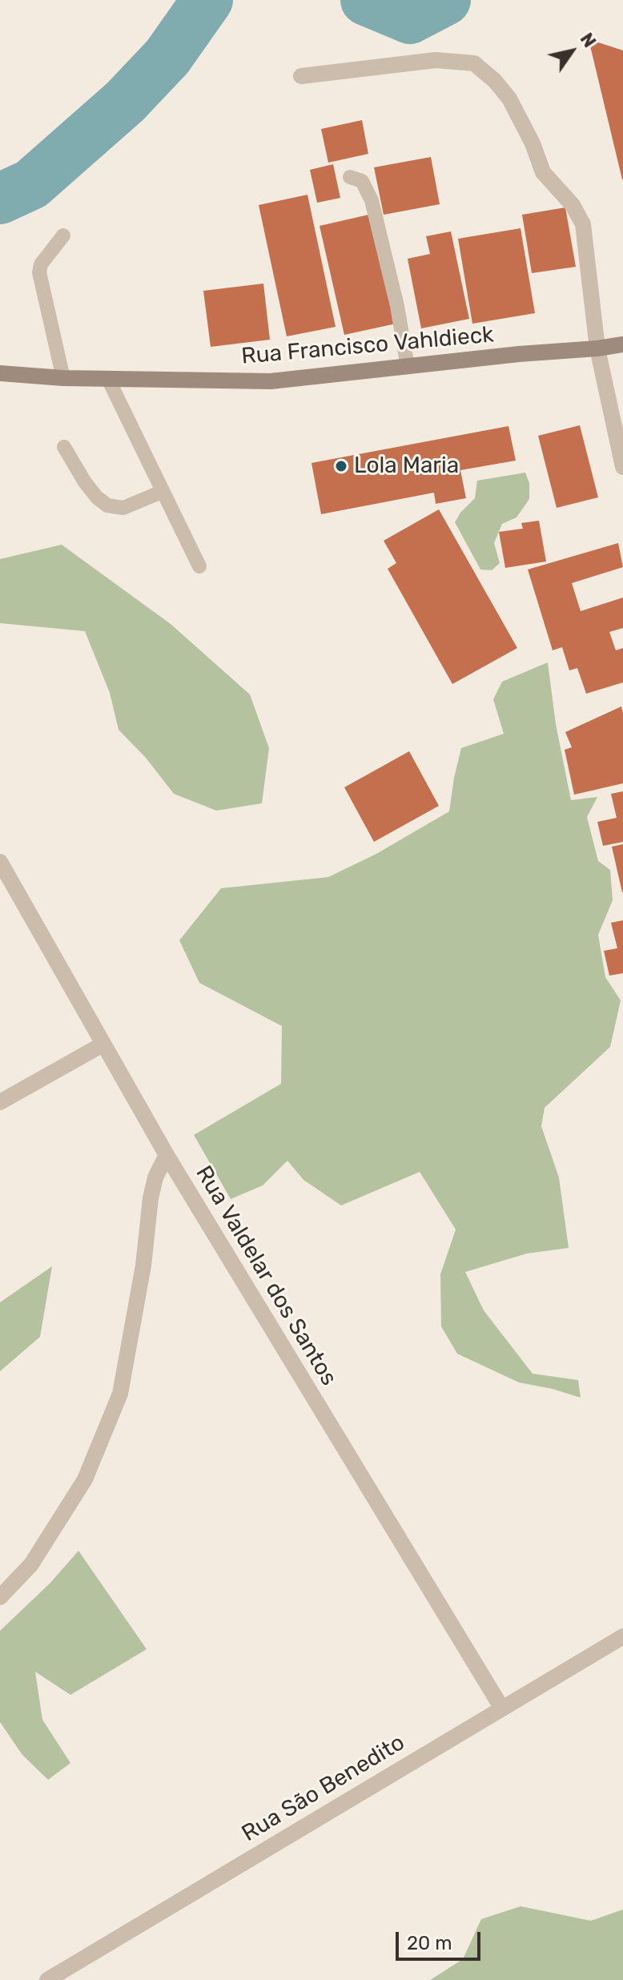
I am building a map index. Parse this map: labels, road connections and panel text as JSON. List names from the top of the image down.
{
  "streets": {
    "main road": ["Rua Francisco Vahldieck"],
    "street": ["Rua Valdelar dos Santos", "Rua São Benedito"]
  },
  "crossings": [
    ["Rua Valdelar dos Santos", "Rua São Benedito"]
  ],
  "places": ["Lola Maria"],
  "scale_bar": "20 m",
  "north": "top right"
}
